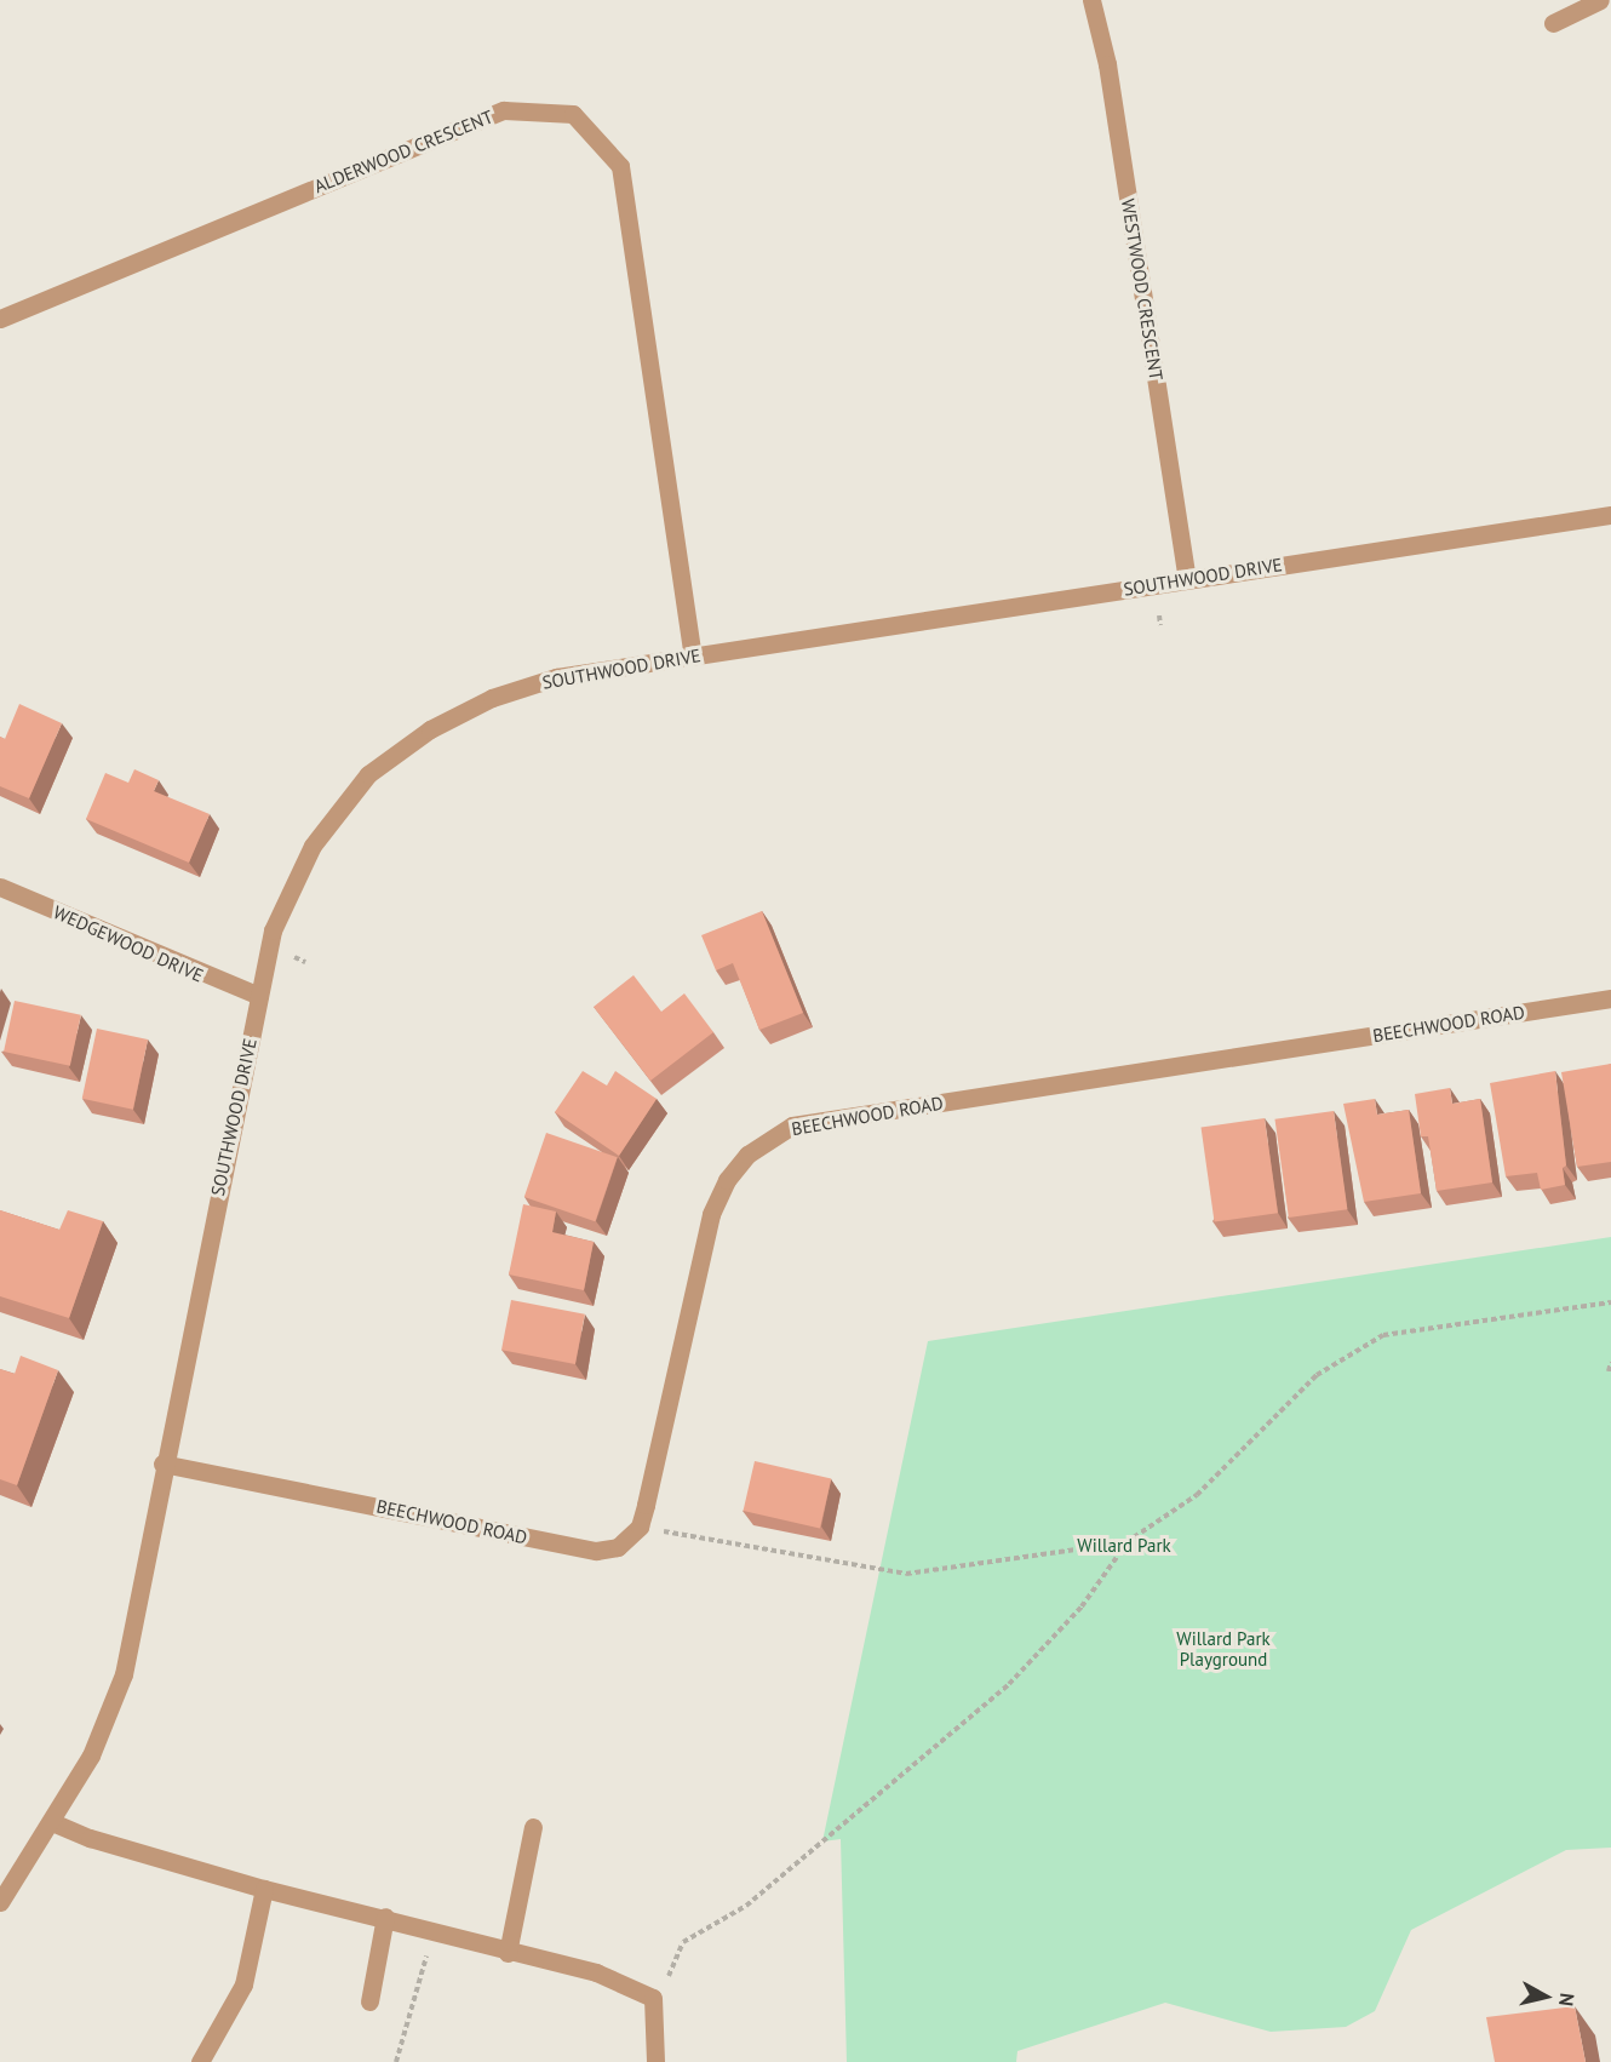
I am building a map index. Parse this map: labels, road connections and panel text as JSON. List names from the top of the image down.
{
  "streets": {
    "street": [
      "ALDERWOOD CRESCENT",
      "WESTWOOD CRESCENT",
      "SOUTHWOOD DRIVE",
      "WEDGEWOOD DRIVE",
      "BEECHWOOD ROAD"
    ]
  },
  "crossings": [
    ["ALDERWOOD CRESCENT", "SOUTHWOOD DRIVE"],
    ["WESTWOOD CRESCENT", "SOUTHWOOD DRIVE"],
    ["SOUTHWOOD DRIVE", "WEDGEWOOD DRIVE"],
    ["SOUTHWOOD DRIVE", "BEECHWOOD ROAD"]
  ],
  "parks": ["Willard Park", "Willard Park Playground"],
  "north": "right"
}
